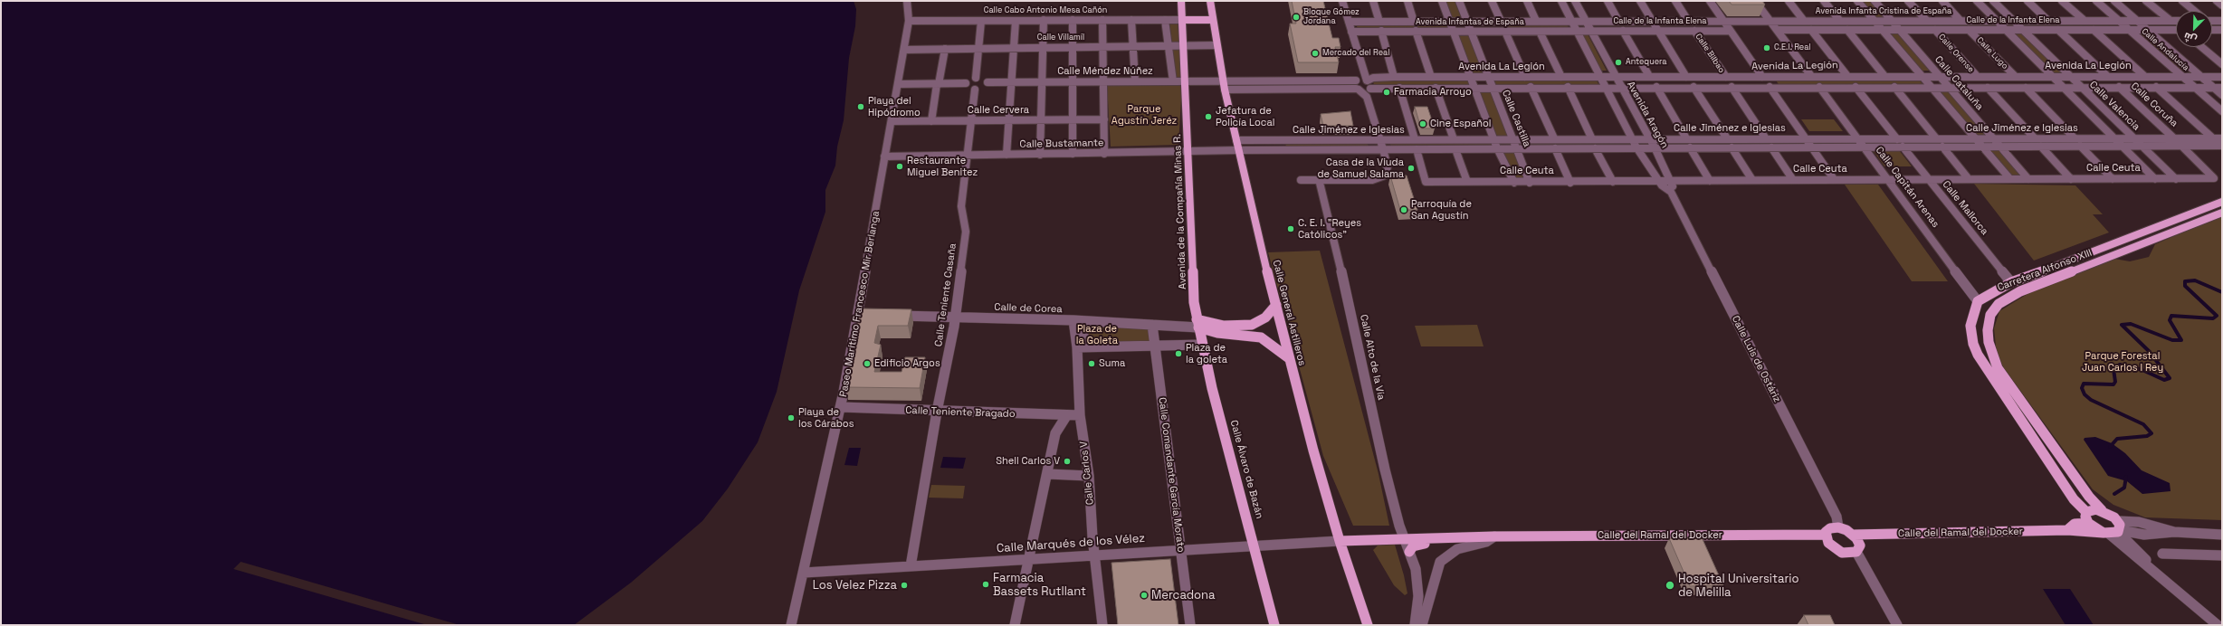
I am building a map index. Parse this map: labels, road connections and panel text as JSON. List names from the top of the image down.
{
  "streets": {
    "main road": [
      "Avenida de la Compañía Minas R.",
      "Carretera Alfonso XIII",
      "Calle General Astilleros",
      "Calle Álvaro de Bazán",
      "Calle del Ramal del Docker"
    ],
    "street": [
      "Calle Cabo Antonio Mesa Cañón",
      "Avenida Infanta Cristina de España",
      "Calle de la Infanta Elena",
      "Avenida Infantas de España",
      "Calle Villamíl",
      "Calle Andalucía",
      "Calle Bilbao",
      "Calle Orense",
      "Calle Lugo",
      "Avenida La Legión",
      "Calle Méndez Núñez",
      "Calle Cataluña",
      "Calle Coruña",
      "Calle Valencia",
      "Calle Cervera",
      "Avenida Aragón",
      "Calle Castilla",
      "Calle Jiménez e Iglesias",
      "Calle Bustamante",
      "Calle Ceuta",
      "Calle Capitán Arenas",
      "Calle Mallorca",
      "Calle Teniente Casaña",
      "Paseo Marítimo Francesco Mir Berlanga",
      "Calle de Corea",
      "Calle Alto de la Vía",
      "Calle Luis de Ostáriz",
      "Calle Teniente Bragado",
      "Calle Carlos V",
      "Calle Comandante García Morato",
      "Calle Marqués de los Vélez"
    ]
  },
  "crossings": [
    ["Calle Cabo Antonio Mesa Cañón", "Avenida de la Compañía Minas R."],
    ["Calle Cabo Antonio Mesa Cañón", "Paseo Marítimo Francesco Mir Berlanga"],
    ["Avenida Infanta Cristina de España", "Avenida Infantas de España"],
    ["Avenida Infanta Cristina de España", "Calle Andalucía"],
    ["Avenida Infanta Cristina de España", "Calle Cataluña"],
    ["Avenida Infanta Cristina de España", "Calle Valencia"],
    ["Avenida Infanta Cristina de España", "Avenida Aragón"],
    ["Calle de la Infanta Elena", "Avenida Infantas de España"],
    ["Calle de la Infanta Elena", "Calle Andalucía"],
    ["Calle de la Infanta Elena", "Calle Bilbao"],
    ["Calle de la Infanta Elena", "Calle Orense"],
    ["Calle de la Infanta Elena", "Calle Lugo"],
    ["Calle de la Infanta Elena", "Calle Cataluña"],
    ["Calle de la Infanta Elena", "Calle Valencia"],
    ["Calle de la Infanta Elena", "Avenida Aragón"],
    ["Avenida Infantas de España", "Avenida Aragón"],
    ["Avenida Infantas de España", "Calle Castilla"],
    ["Calle Villamíl", "Avenida de la Compañía Minas R."],
    ["Calle Villamíl", "Paseo Marítimo Francesco Mir Berlanga"],
    ["Calle Villamíl", "Calle General Astilleros"],
    ["Calle Andalucía", "Avenida La Legión"],
    ["Calle Bilbao", "Avenida La Legión"],
    ["Calle Orense", "Avenida La Legión"],
    ["Calle Lugo", "Avenida La Legión"],
    ["Avenida La Legión", "Calle Cataluña"],
    ["Avenida La Legión", "Calle Coruña"],
    ["Avenida La Legión", "Calle Valencia"],
    ["Avenida La Legión", "Avenida Aragón"],
    ["Avenida La Legión", "Calle Castilla"],
    ["Avenida La Legión", "Calle Capitán Arenas"],
    ["Calle Méndez Núñez", "Avenida de la Compañía Minas R."],
    ["Calle Méndez Núñez", "Calle General Astilleros"],
    ["Calle Cataluña", "Calle Jiménez e Iglesias"],
    ["Calle Cataluña", "Calle Ceuta"],
    ["Calle Coruña", "Calle Jiménez e Iglesias"],
    ["Calle Valencia", "Calle Jiménez e Iglesias"],
    ["Calle Valencia", "Calle Ceuta"],
    ["Calle Cervera", "Calle Teniente Casaña"],
    ["Calle Cervera", "Paseo Marítimo Francesco Mir Berlanga"],
    ["Avenida Aragón", "Calle Jiménez e Iglesias"],
    ["Avenida Aragón", "Calle Ceuta"],
    ["Avenida Aragón", "Calle Luis de Ostáriz"],
    ["Calle Castilla", "Calle Jiménez e Iglesias"],
    ["Calle Castilla", "Calle Ceuta"],
    ["Calle Jiménez e Iglesias", "Calle Bustamante"],
    ["Calle Jiménez e Iglesias", "Calle Ceuta"],
    ["Calle Jiménez e Iglesias", "Calle Capitán Arenas"],
    ["Calle Jiménez e Iglesias", "Calle Mallorca"],
    ["Calle Jiménez e Iglesias", "Calle General Astilleros"],
    ["Calle Jiménez e Iglesias", "Calle Luis de Ostáriz"],
    ["Calle Bustamante", "Avenida de la Compañía Minas R."],
    ["Calle Bustamante", "Calle Teniente Casaña"],
    ["Calle Bustamante", "Paseo Marítimo Francesco Mir Berlanga"],
    ["Calle Bustamante", "Calle General Astilleros"],
    ["Calle Ceuta", "Calle Capitán Arenas"],
    ["Calle Ceuta", "Calle Mallorca"],
    ["Calle Ceuta", "Calle Luis de Ostáriz"],
    ["Calle Capitán Arenas", "Carretera Alfonso XIII"],
    ["Calle Mallorca", "Carretera Alfonso XIII"],
    ["Avenida de la Compañía Minas R.", "Calle de Corea"],
    ["Avenida de la Compañía Minas R.", "Calle Álvaro de Bazán"],
    ["Carretera Alfonso XIII", "Calle del Ramal del Docker"],
    ["Calle Teniente Casaña", "Calle de Corea"],
    ["Calle Teniente Casaña", "Calle Teniente Bragado"],
    ["Calle Teniente Casaña", "Calle Marqués de los Vélez"],
    ["Paseo Marítimo Francesco Mir Berlanga", "Calle Teniente Bragado"],
    ["Paseo Marítimo Francesco Mir Berlanga", "Calle Marqués de los Vélez"],
    ["Calle de Corea", "Calle Álvaro de Bazán"],
    ["Calle de Corea", "Calle Carlos V"],
    ["Calle de Corea", "Calle Comandante García Morato"],
    ["Calle General Astilleros", "Calle del Ramal del Docker"],
    ["Calle General Astilleros", "Calle Marqués de los Vélez"],
    ["Calle Alto de la Vía", "Calle del Ramal del Docker"],
    ["Calle Luis de Ostáriz", "Calle del Ramal del Docker"],
    ["Calle Teniente Bragado", "Calle Carlos V"],
    ["Calle Álvaro de Bazán", "Calle Marqués de los Vélez"],
    ["Calle Carlos V", "Calle Marqués de los Vélez"],
    ["Calle Comandante García Morato", "Calle Marqués de los Vélez"],
    ["Calle del Ramal del Docker", "Calle Marqués de los Vélez"]
  ],
  "parks": ["Parque Agustín Jeréz", "Plaza de la Goleta", "Parque Forestal Juan Carlos I Rey"],
  "places": [
    "Bloque Gómez Jordana",
    "C.E.I. Real",
    "Mercado del Real",
    "Antequera",
    "Farmacia Arroyo",
    "Playa del Hipódromo",
    "Jefatura de Policía Local",
    "Cine Español",
    "Restaurante Miguel Benitez",
    "Casa de la Viuda de Samuel Salama",
    "Parroquía de San Agustín",
    "C. E. I. \"Reyes Católicos\"",
    "Plaza de la goleta",
    "Edificio Argos",
    "Suma",
    "Playa de los Cárabos",
    "Shell Carlos V",
    "Farmacia Bassets Rutllant",
    "Los Velez Pizza",
    "Hospital Universitario de Melilla",
    "Mercadona"
  ],
  "north": "bottom left"
}
